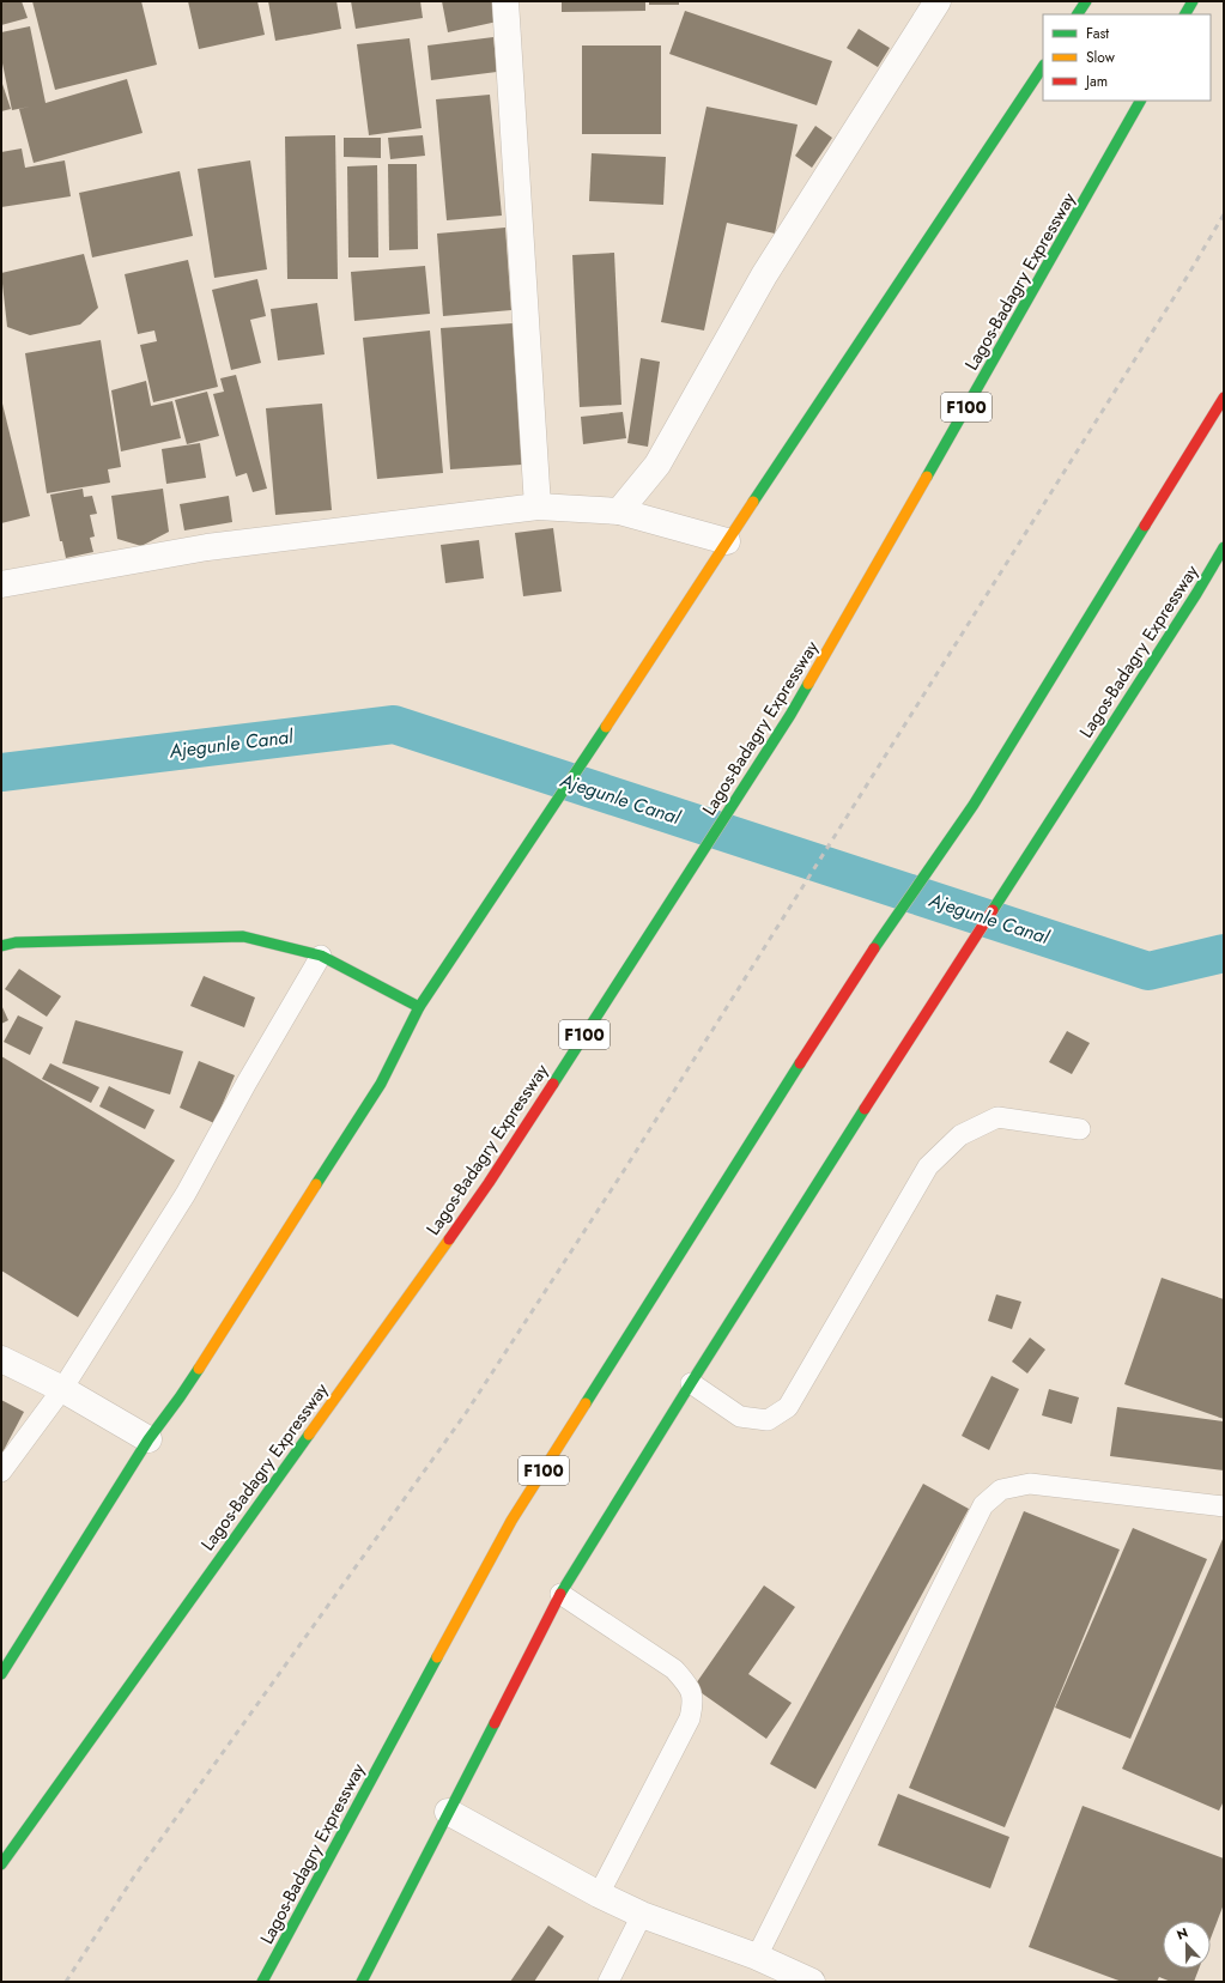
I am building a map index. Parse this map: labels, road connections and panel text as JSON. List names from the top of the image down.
{
  "streets": {
    "main road": ["Lagos-Badagry Expressway", "F100"]
  },
  "water": ["Ajegunle Canal"],
  "legend": ["Fast", "Slow", "Jam"],
  "north": "top"
}
